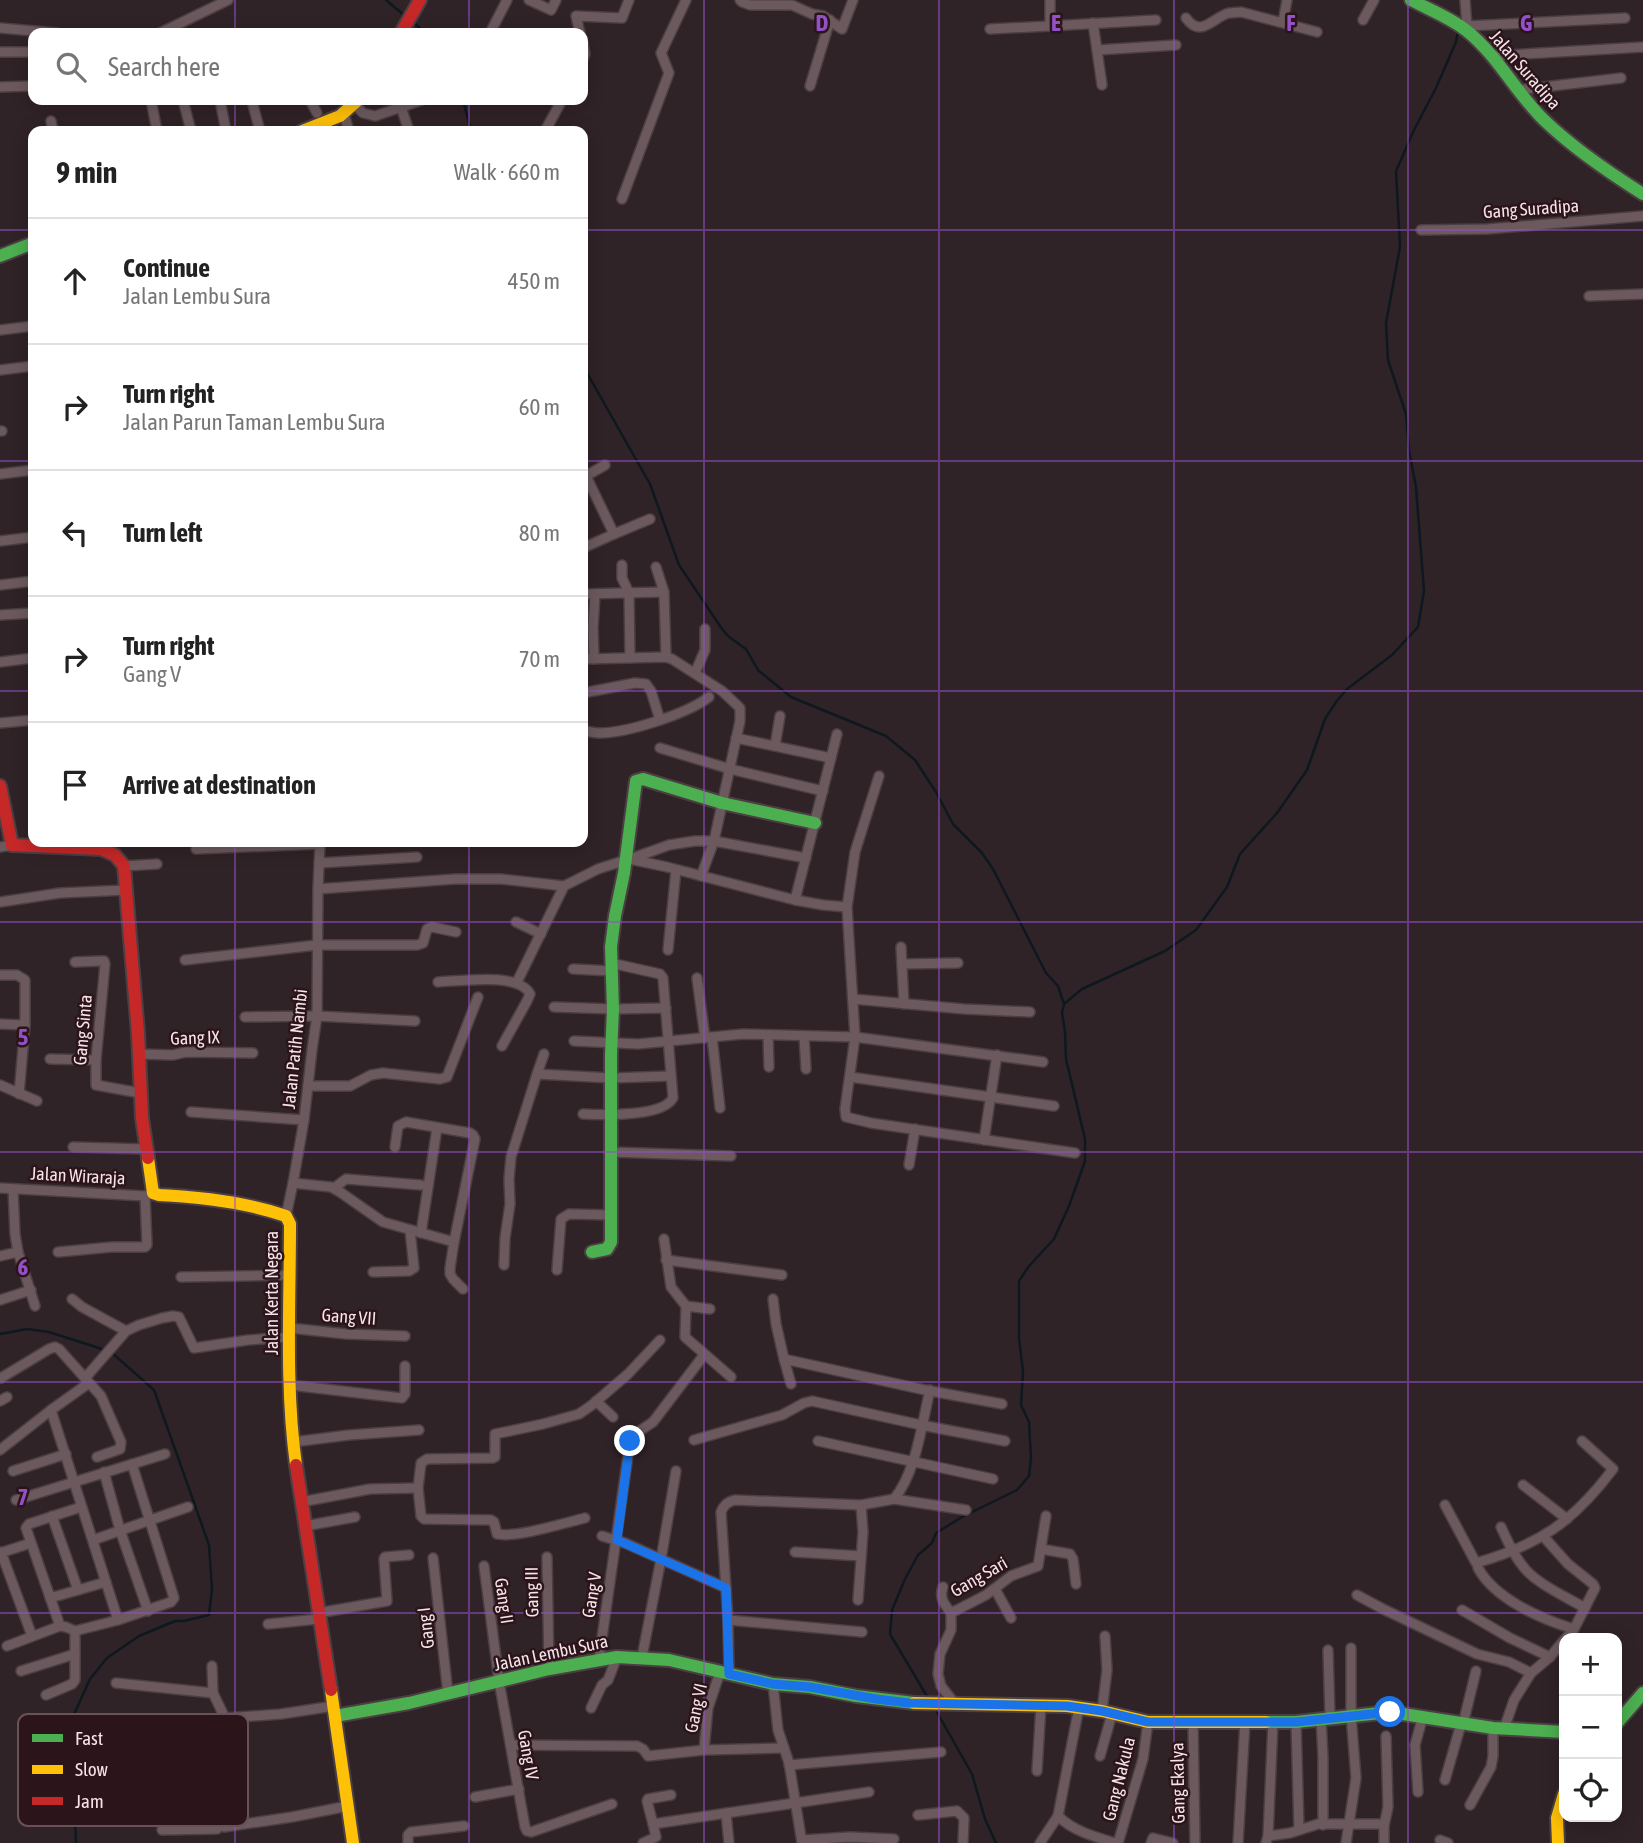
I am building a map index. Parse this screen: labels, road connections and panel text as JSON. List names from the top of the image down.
{
  "streets": {
    "street": [
      "Jalan Suradipa",
      "Gang Suradipa",
      "Gang Sinta",
      "Gang IX",
      "Jalan Patih Nambi",
      "Jalan Wiraraja",
      "Jalan Kerta Negara",
      "Gang VII",
      "Gang Sari",
      "Gang III",
      "Gang V",
      "Gang II",
      "Gang I",
      "Jalan Lembu Sura",
      "Gang VI",
      "Gang IV",
      "Gang Nakula",
      "Gang Ekalya"
    ]
  },
  "crossings": [
    ["Jalan Patih Nambi", "Jalan Kerta Negara"],
    ["Jalan Wiraraja", "Jalan Kerta Negara"],
    ["Jalan Kerta Negara", "Gang VII"],
    ["Jalan Kerta Negara", "Jalan Lembu Sura"],
    ["Gang Sari", "Jalan Lembu Sura"],
    ["Gang III", "Jalan Lembu Sura"],
    ["Gang V", "Jalan Lembu Sura"],
    ["Gang II", "Jalan Lembu Sura"],
    ["Gang II", "Gang IV"],
    ["Gang I", "Jalan Lembu Sura"],
    ["Jalan Lembu Sura", "Gang VI"],
    ["Jalan Lembu Sura", "Gang IV"],
    ["Jalan Lembu Sura", "Gang Nakula"],
    ["Jalan Lembu Sura", "Gang Ekalya"]
  ],
  "legend": ["Fast", "Slow", "Jam"],
  "page": {
    "search": "Search here",
    "heading": ["9 min", "Walk · 660 m"],
    "list": [
      ["Continue", "Jalan Lembu Sura", "450 m"],
      ["Turn right", "Jalan Parun Taman Lembu Sura", "60 m"],
      ["Turn left", "80 m"],
      ["Turn right", "Gang V", "70 m"],
      "Arrive at destination"
    ],
    "map_buttons": ["+", "−"]
  },
  "grid": {
    "columns": [
      "D",
      "E",
      "F",
      "G"
    ],
    "rows": ["5", "6", "7"]
  }
}
